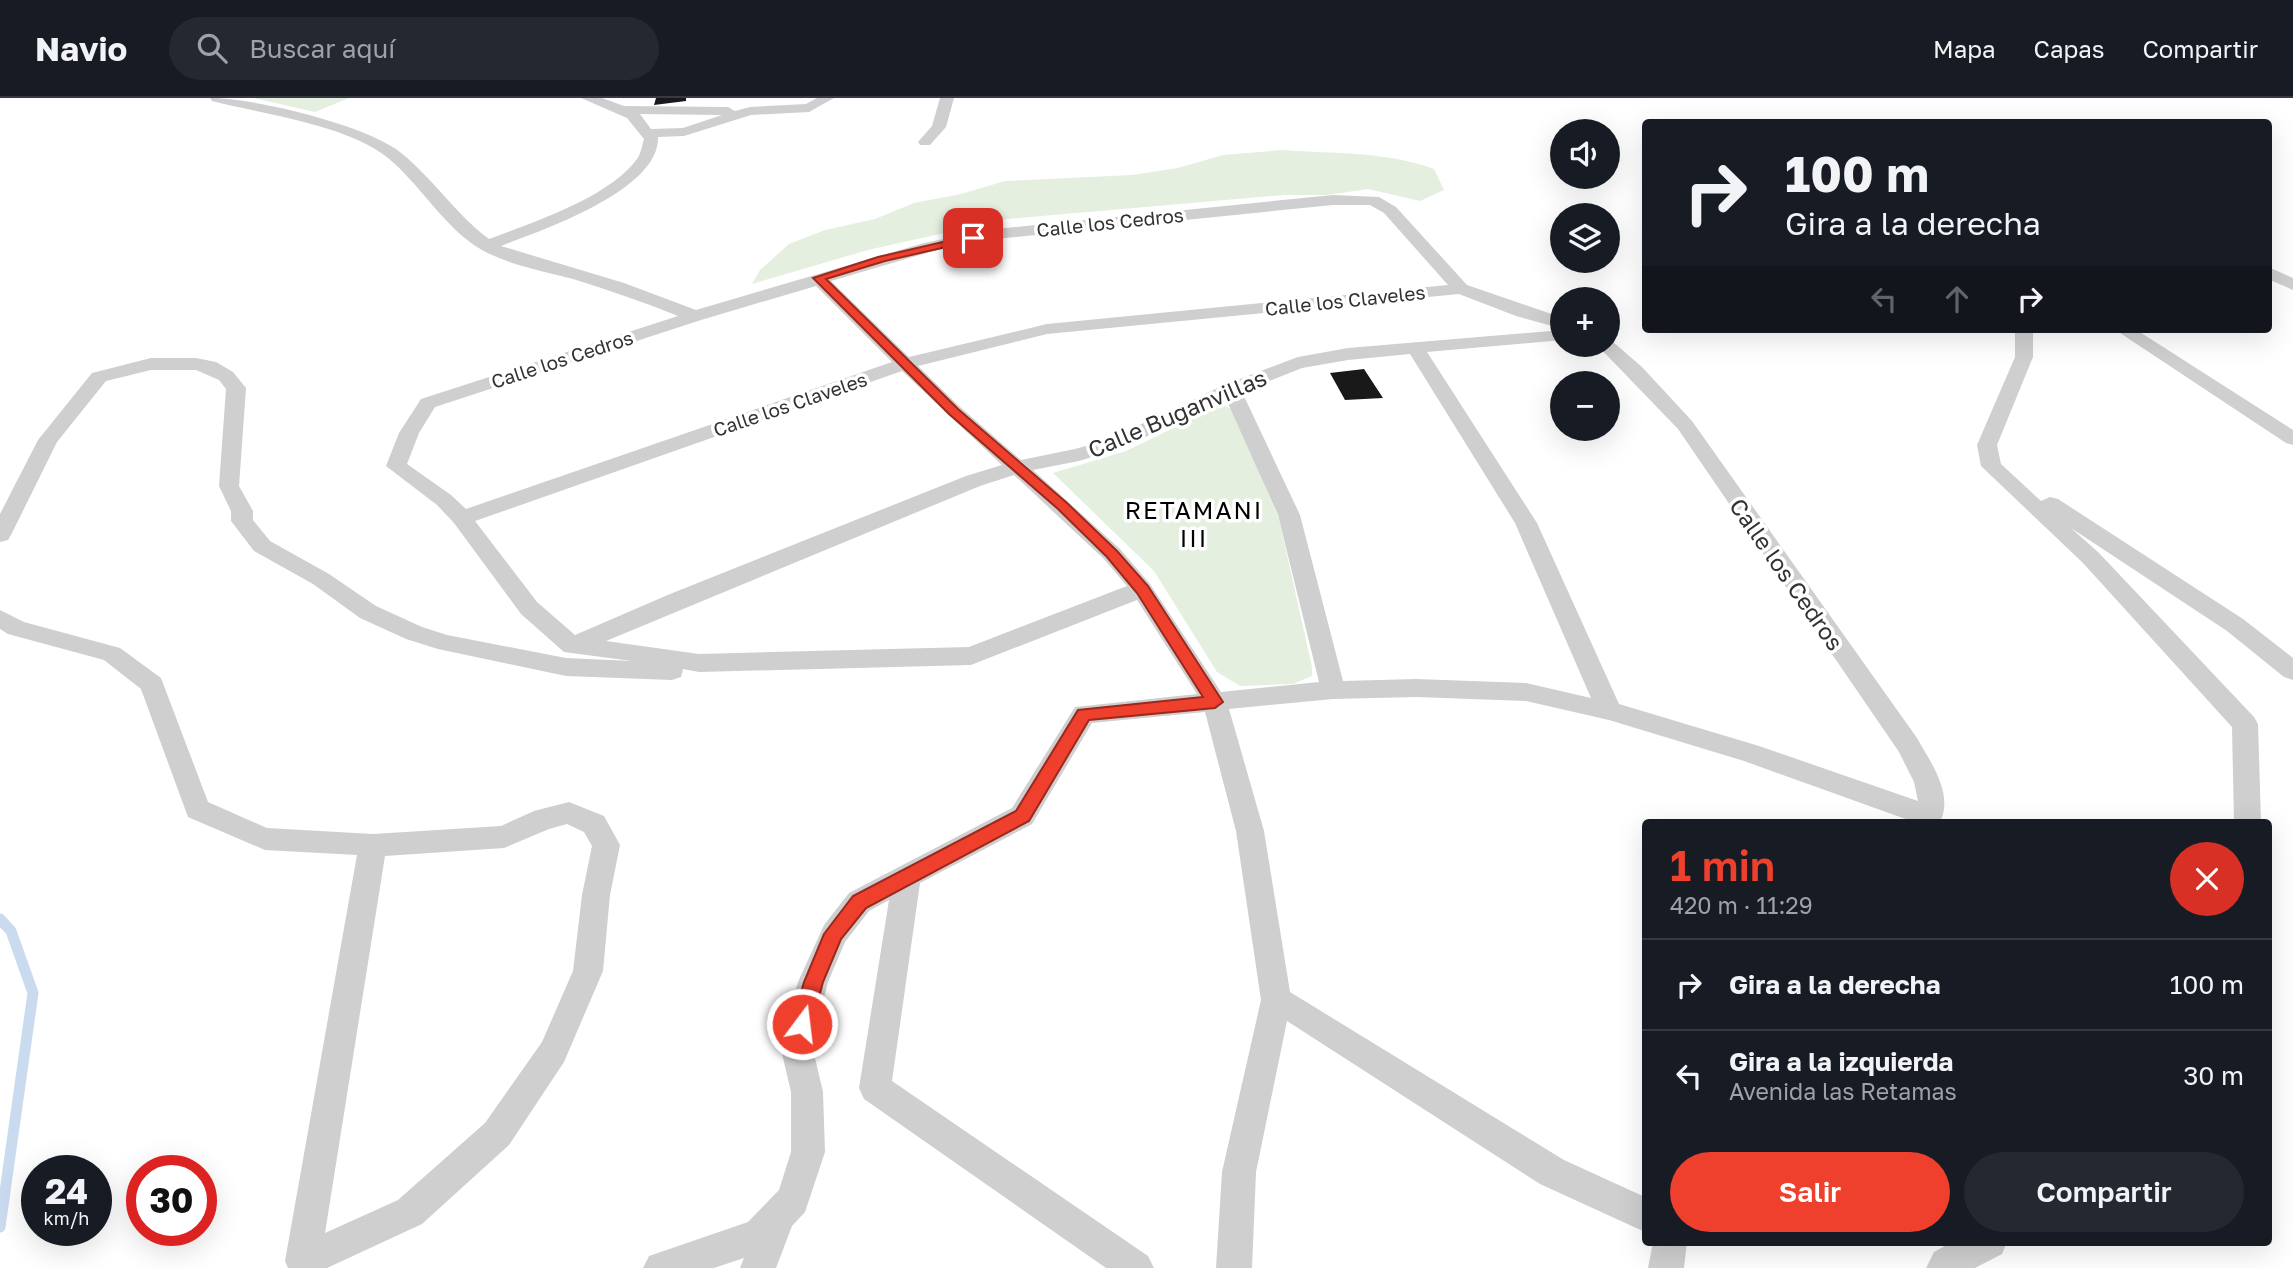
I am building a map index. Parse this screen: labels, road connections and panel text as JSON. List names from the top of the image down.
{
  "streets": {
    "street": ["Calle los Cedros", "Calle los Claveles", "Calle Buganvillas"]
  },
  "crossings": [
    ["Calle los Cedros", "Calle los Claveles"]
  ],
  "districts": ["RETAMANI III"],
  "page": {
    "header": "Navio",
    "search": "Buscar aquí",
    "nav": ["Mapa", "Capas", "Compartir"],
    "map_buttons": ["+", "−"],
    "turn": ["100 m", "Gira a la derecha"],
    "heading": ["1 min", "420 m · 11:29"],
    "list": [
      {
        "name": "Gira a la derecha",
        "value": "100 m"
      },
      {
        "name": "Gira a la izquierda",
        "note": "Avenida las Retamas",
        "value": "30 m"
      }
    ],
    "buttons": ["Salir", "Compartir"],
    "speed": "24 km/h",
    "limit": "30"
  }
}
